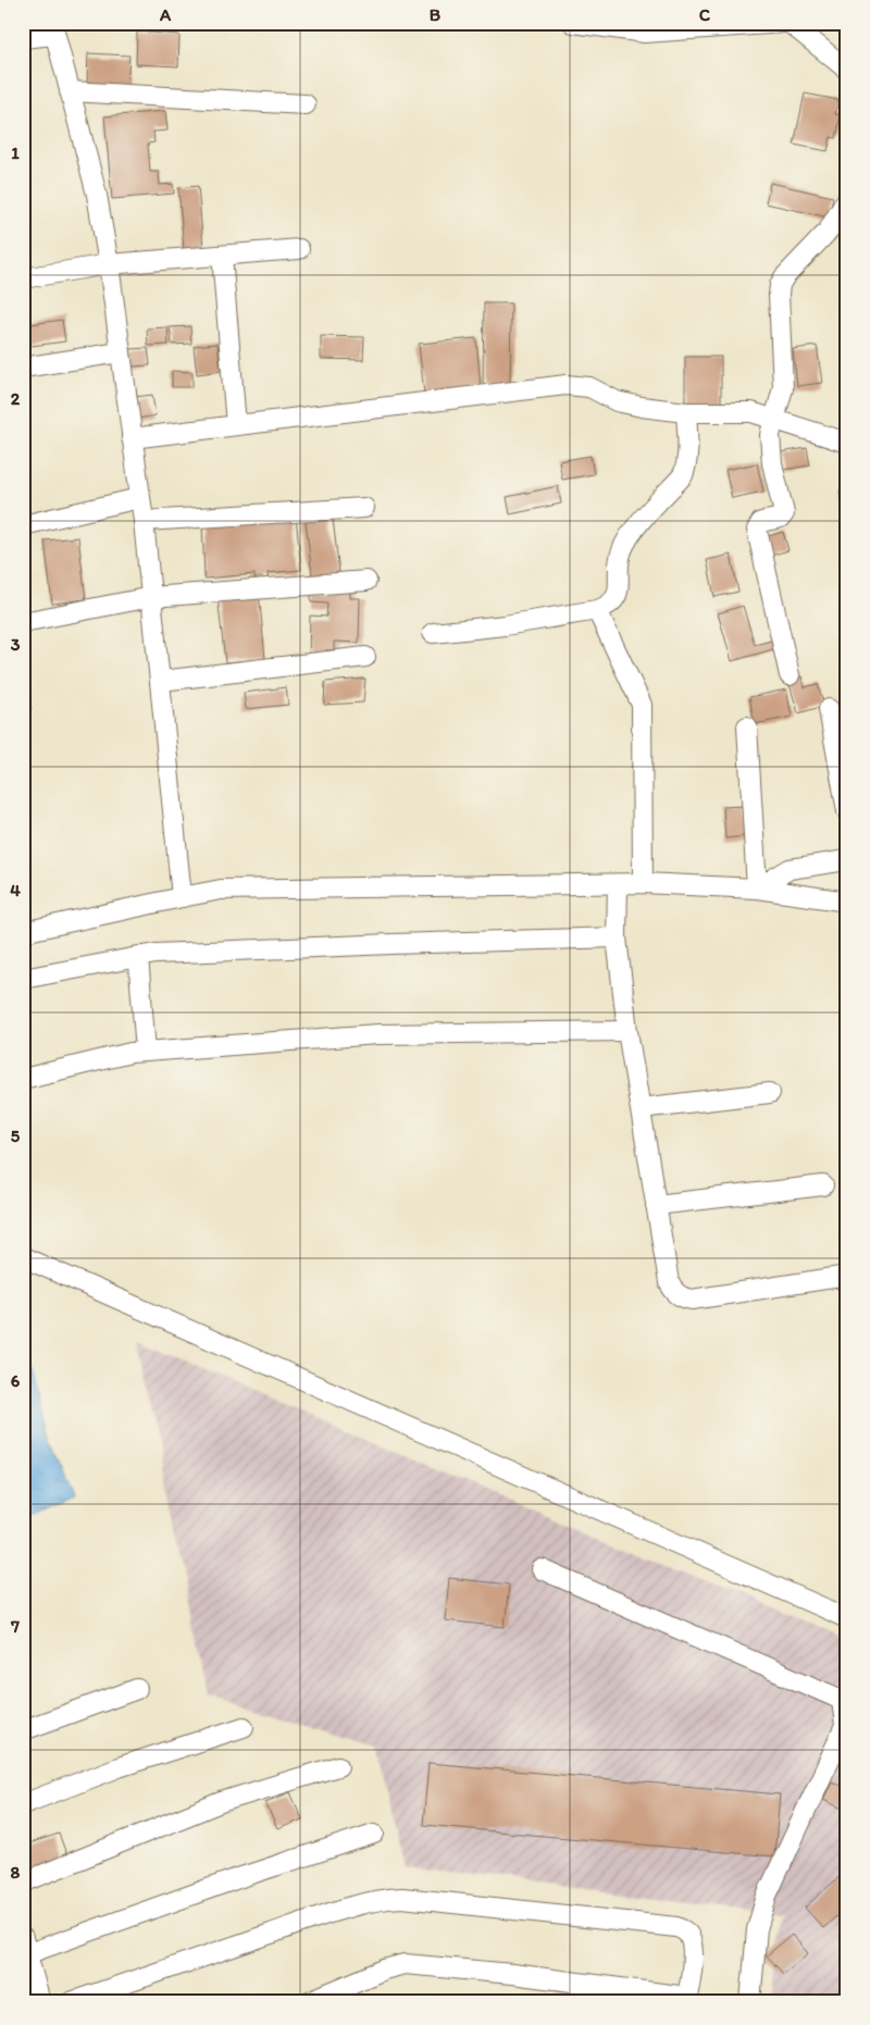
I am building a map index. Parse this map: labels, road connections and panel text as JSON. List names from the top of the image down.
{
  "grid": {
    "columns": ["A", "B", "C"],
    "rows": [
      "1",
      "2",
      "3",
      "4",
      "5",
      "6",
      "7",
      "8"
    ]
  }
}
